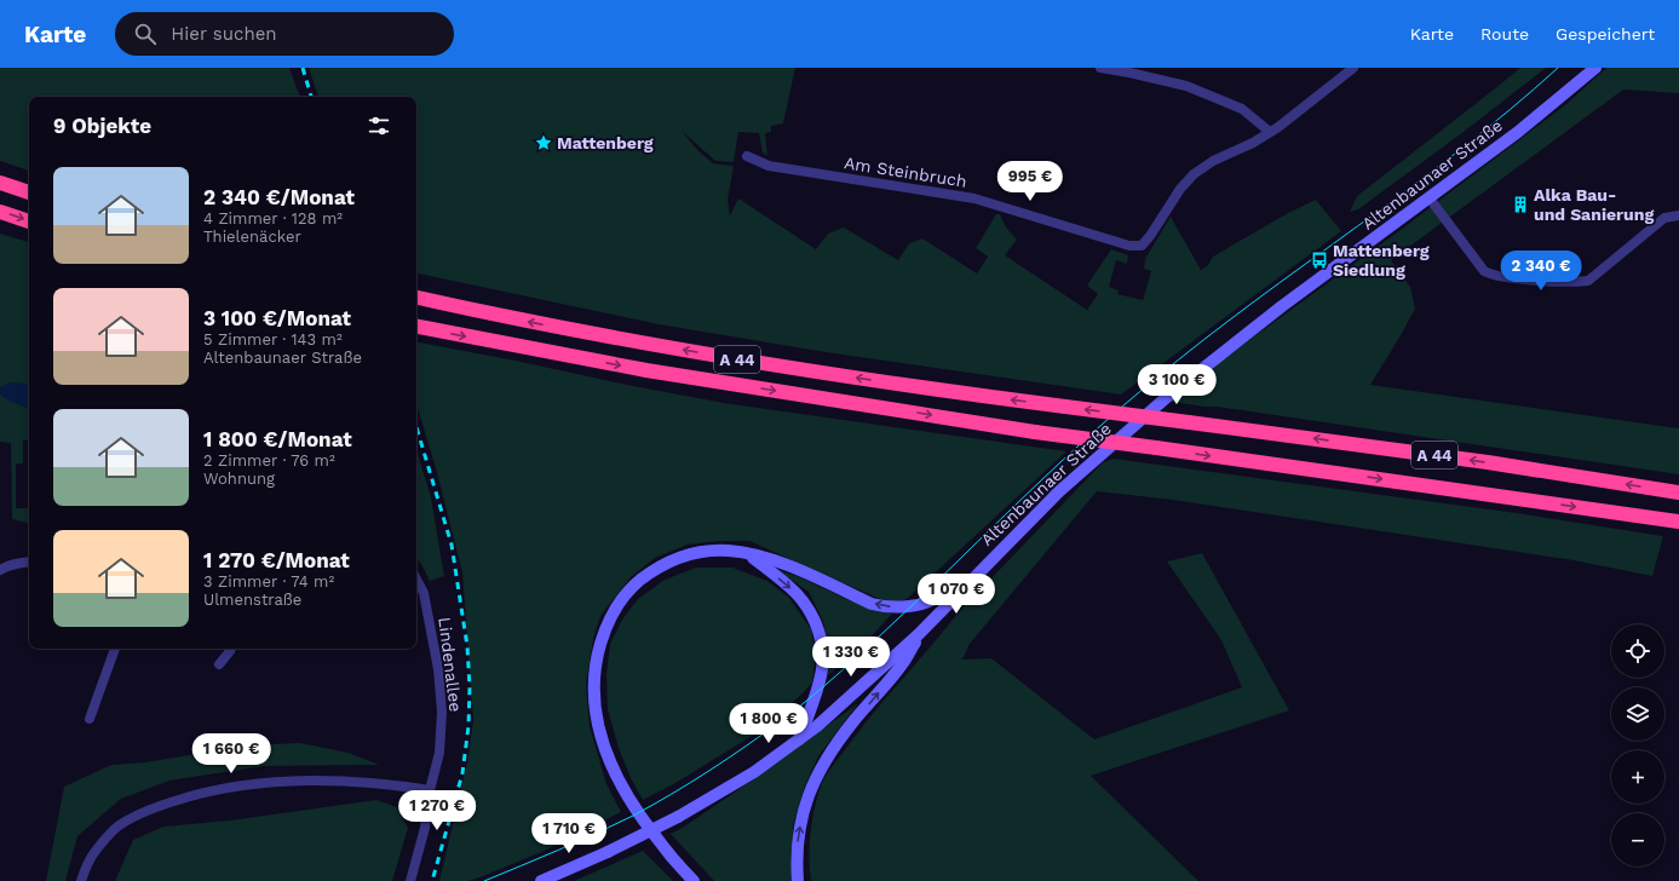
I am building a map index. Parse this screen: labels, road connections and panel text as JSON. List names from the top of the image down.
{
  "streets": {
    "highway": ["A 44"],
    "main road": ["Altenbaunaer Straße"],
    "street": ["Am Steinbruch", "Lindenallee"]
  },
  "places": {
    "place": ["Mattenberg"],
    "building": ["Alka Bau- und Sanierung"],
    "bus stop": ["Mattenberg Siedlung"]
  },
  "page": {
    "header": "Karte",
    "search": "Hier suchen",
    "nav": ["Karte", "Route", "Gespeichert"],
    "heading": "9 Objekte",
    "list": [
      {
        "name": "2 340 €/Monat",
        "note": "4 Zimmer · 128 m² · Thielenäcker"
      },
      {
        "name": "3 100 €/Monat",
        "note": "5 Zimmer · 143 m² · Altenbaunaer Straße"
      },
      {
        "name": "1 800 €/Monat",
        "note": "2 Zimmer · 76 m² · Wohnung"
      },
      {
        "name": "1 270 €/Monat",
        "note": "3 Zimmer · 74 m² · Ulmenstraße"
      }
    ],
    "price": [
      "995 €",
      "2 340 €",
      "3 100 €",
      "1 070 €",
      "1 330 €",
      "1 800 €",
      "1 660 €",
      "1 270 €",
      "1 710 €"
    ],
    "map_buttons": ["+", "−"]
  }
}
